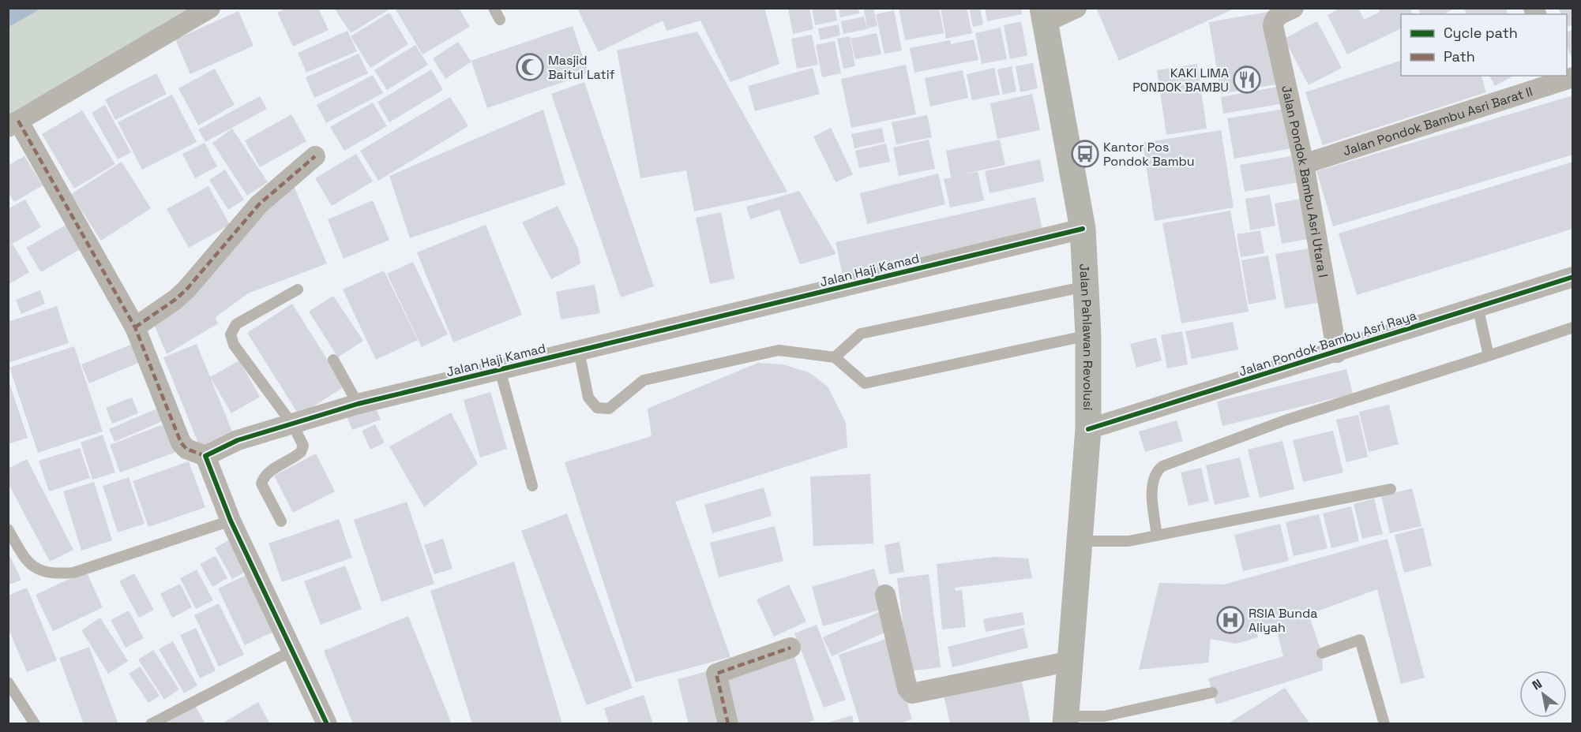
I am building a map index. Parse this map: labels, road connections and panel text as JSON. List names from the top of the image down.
{
  "streets": {
    "main road": ["Jalan Pahlawan Revolusi"],
    "street": [
      "Jalan Pondok Bambu Asri Barat II",
      "Jalan Pondok Bambu Asri Utara I",
      "Jalan Haji Kamad",
      "Jalan Pondok Bambu Asri Raya"
    ]
  },
  "crossings": [
    ["Jalan Pondok Bambu Asri Barat II", "Jalan Pondok Bambu Asri Utara I"],
    ["Jalan Pondok Bambu Asri Utara I", "Jalan Pondok Bambu Asri Raya"],
    ["Jalan Haji Kamad", "Jalan Pahlawan Revolusi"],
    ["Jalan Pahlawan Revolusi", "Jalan Pondok Bambu Asri Raya"]
  ],
  "places": {
    "mosque": ["Masjid Baitul Latif"],
    "restaurant": ["KAKI LIMA PONDOK BAMBU"],
    "bus stop": ["Kantor Pos Pondok Bambu"],
    "hospital": ["RSIA Bunda Aliyah"]
  },
  "legend": ["Cycle path", "Path"],
  "north": "top left"
}
